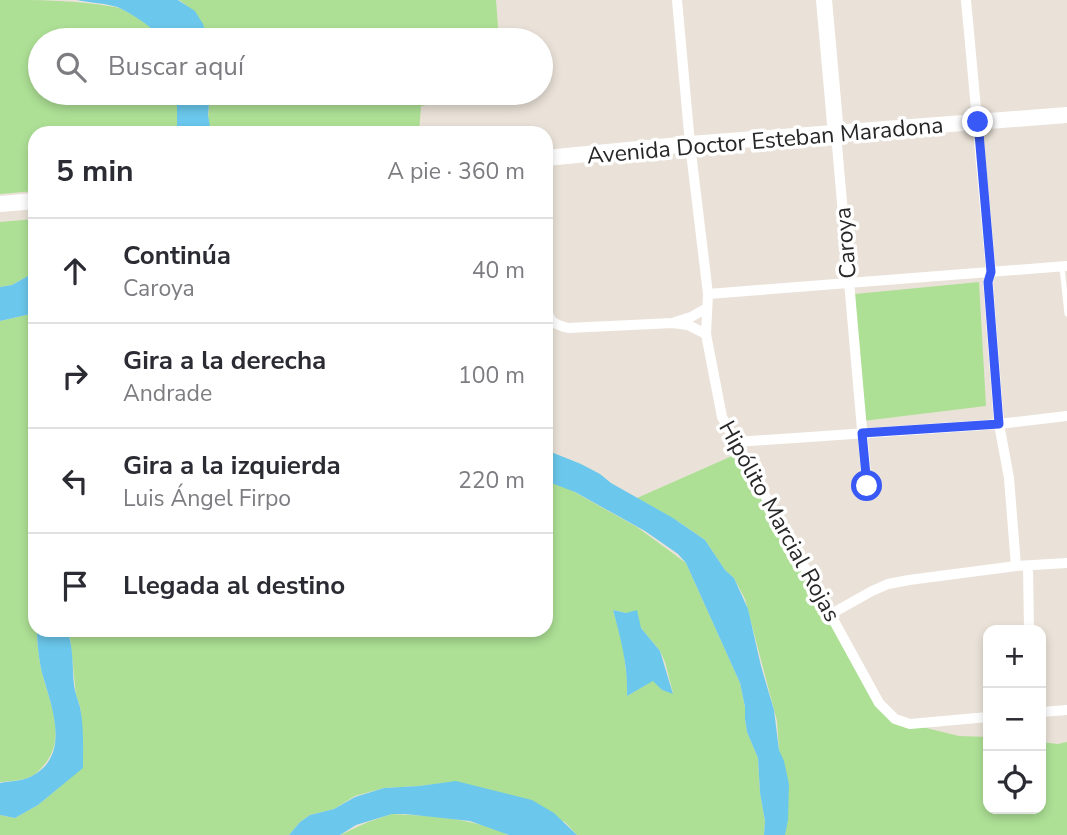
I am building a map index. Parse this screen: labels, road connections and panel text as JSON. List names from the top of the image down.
{
  "streets": {
    "main road": ["Avenida Doctor Esteban Maradona", "Caroya"],
    "street": ["Hipólito Marcial Rojas"]
  },
  "crossings": [
    ["Avenida Doctor Esteban Maradona", "Caroya"],
    ["Avenida Doctor Esteban Maradona", "Hipólito Marcial Rojas"]
  ],
  "page": {
    "search": "Buscar aquí",
    "heading": ["5 min", "A pie · 360 m"],
    "list": [
      ["Continúa", "Caroya", "40 m"],
      ["Gira a la derecha", "Andrade", "100 m"],
      ["Gira a la izquierda", "Luis Ángel Firpo", "220 m"],
      "Llegada al destino"
    ],
    "map_buttons": ["+", "−"]
  }
}
